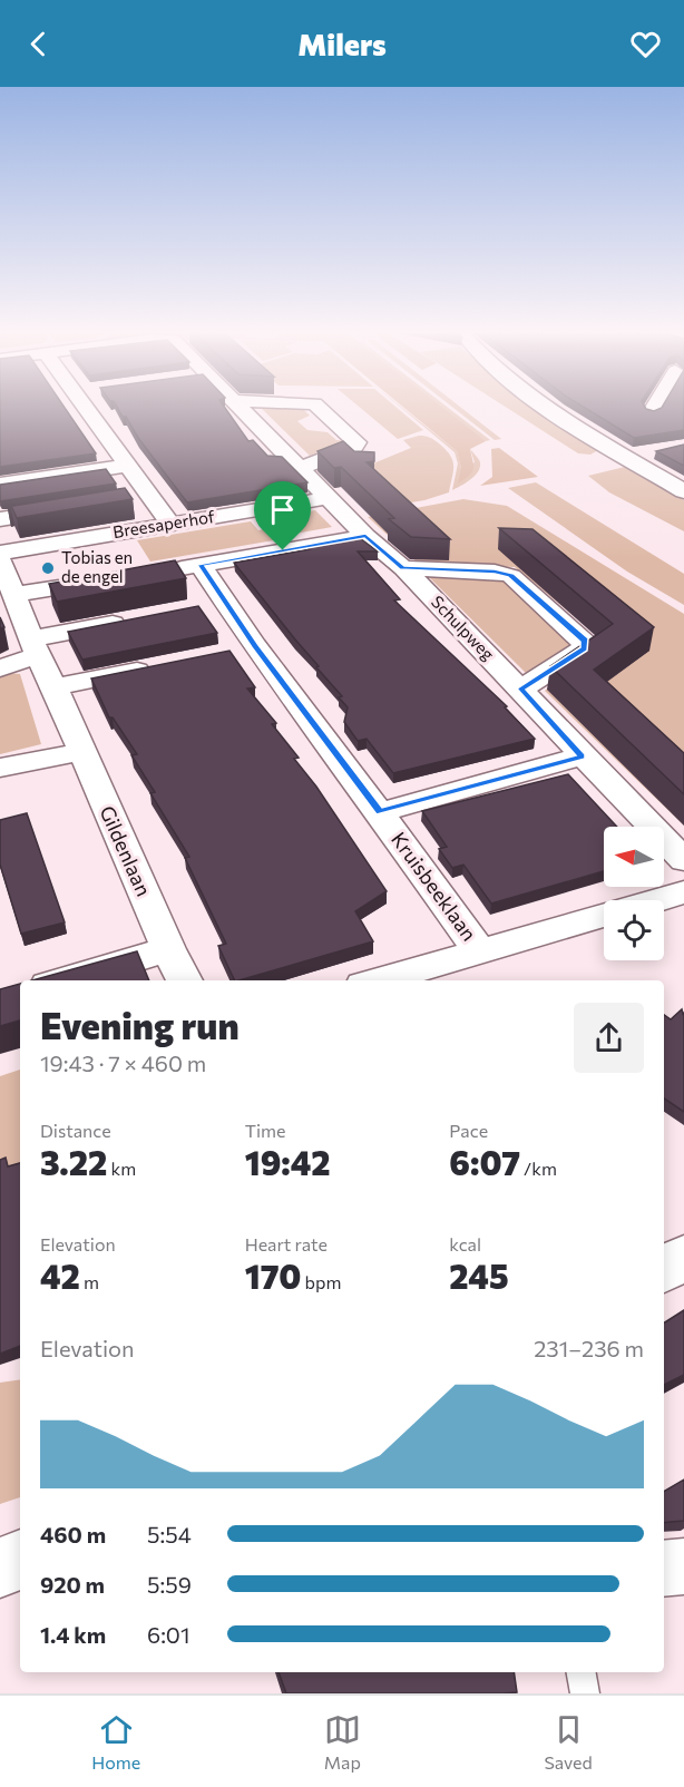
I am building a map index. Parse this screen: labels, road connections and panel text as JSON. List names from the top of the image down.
{
  "streets": {
    "street": [
      "Breesaperhof",
      "Schulpweg",
      "Gildenlaan",
      "Kruisbeeklaan"
    ]
  },
  "crossings": [
    ["Breesaperhof", "Schulpweg"]
  ],
  "places": ["Tobias en de engel"],
  "north": "left",
  "page": {
    "header": "Milers",
    "heading": ["Evening run", "19:43 · 7 × 460 m"],
    "stats": [
      ["Distance", "3.22 km"],
      ["Time", "19:42"],
      ["Pace", "6:07 /km"],
      ["Elevation", "42 m"],
      ["Heart rate", "170 bpm"],
      ["kcal", "245"]
    ],
    "chart": ["Elevation", "231–236 m"],
    "list": [
      {
        "name": "460 m",
        "note": "5:54"
      },
      {
        "name": "920 m",
        "note": "5:59"
      },
      {
        "name": "1.4 km",
        "note": "6:01"
      }
    ],
    "tabs": ["Home", "Map", "Saved"]
  }
}
